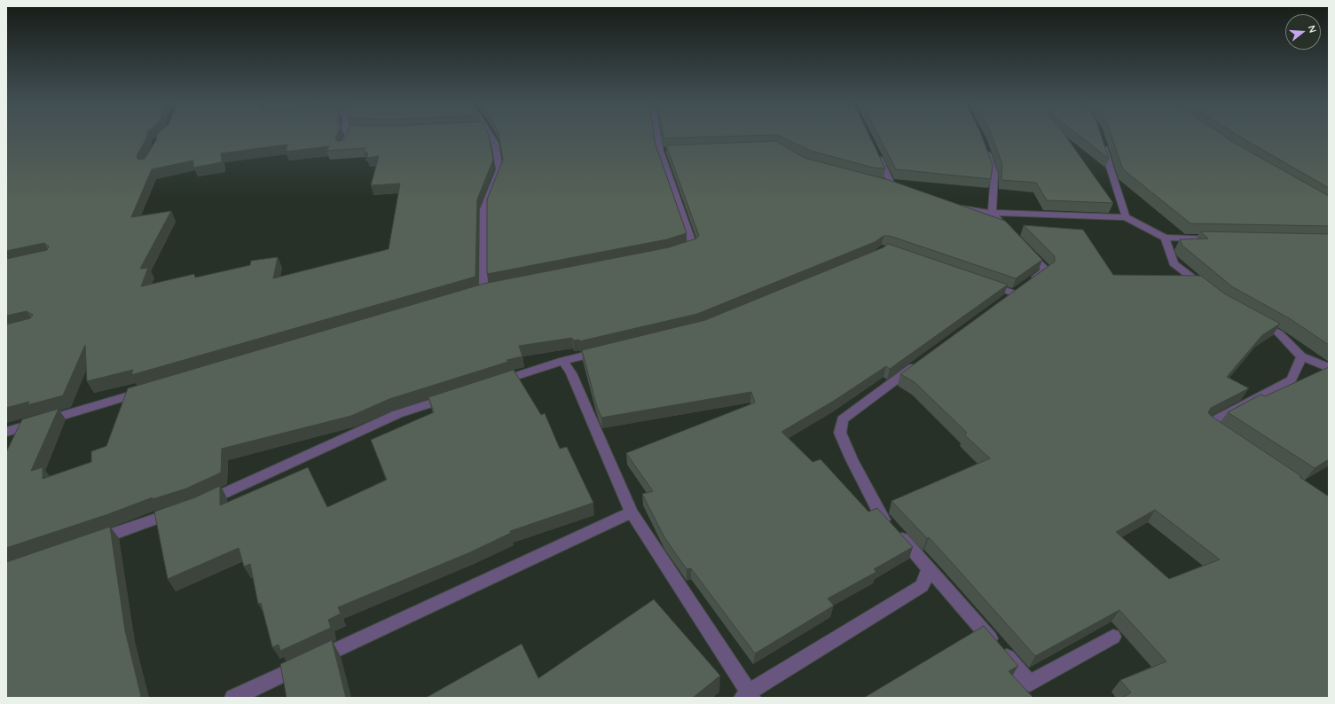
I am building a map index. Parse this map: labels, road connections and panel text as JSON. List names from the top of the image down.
{
  "north": "right"
}
